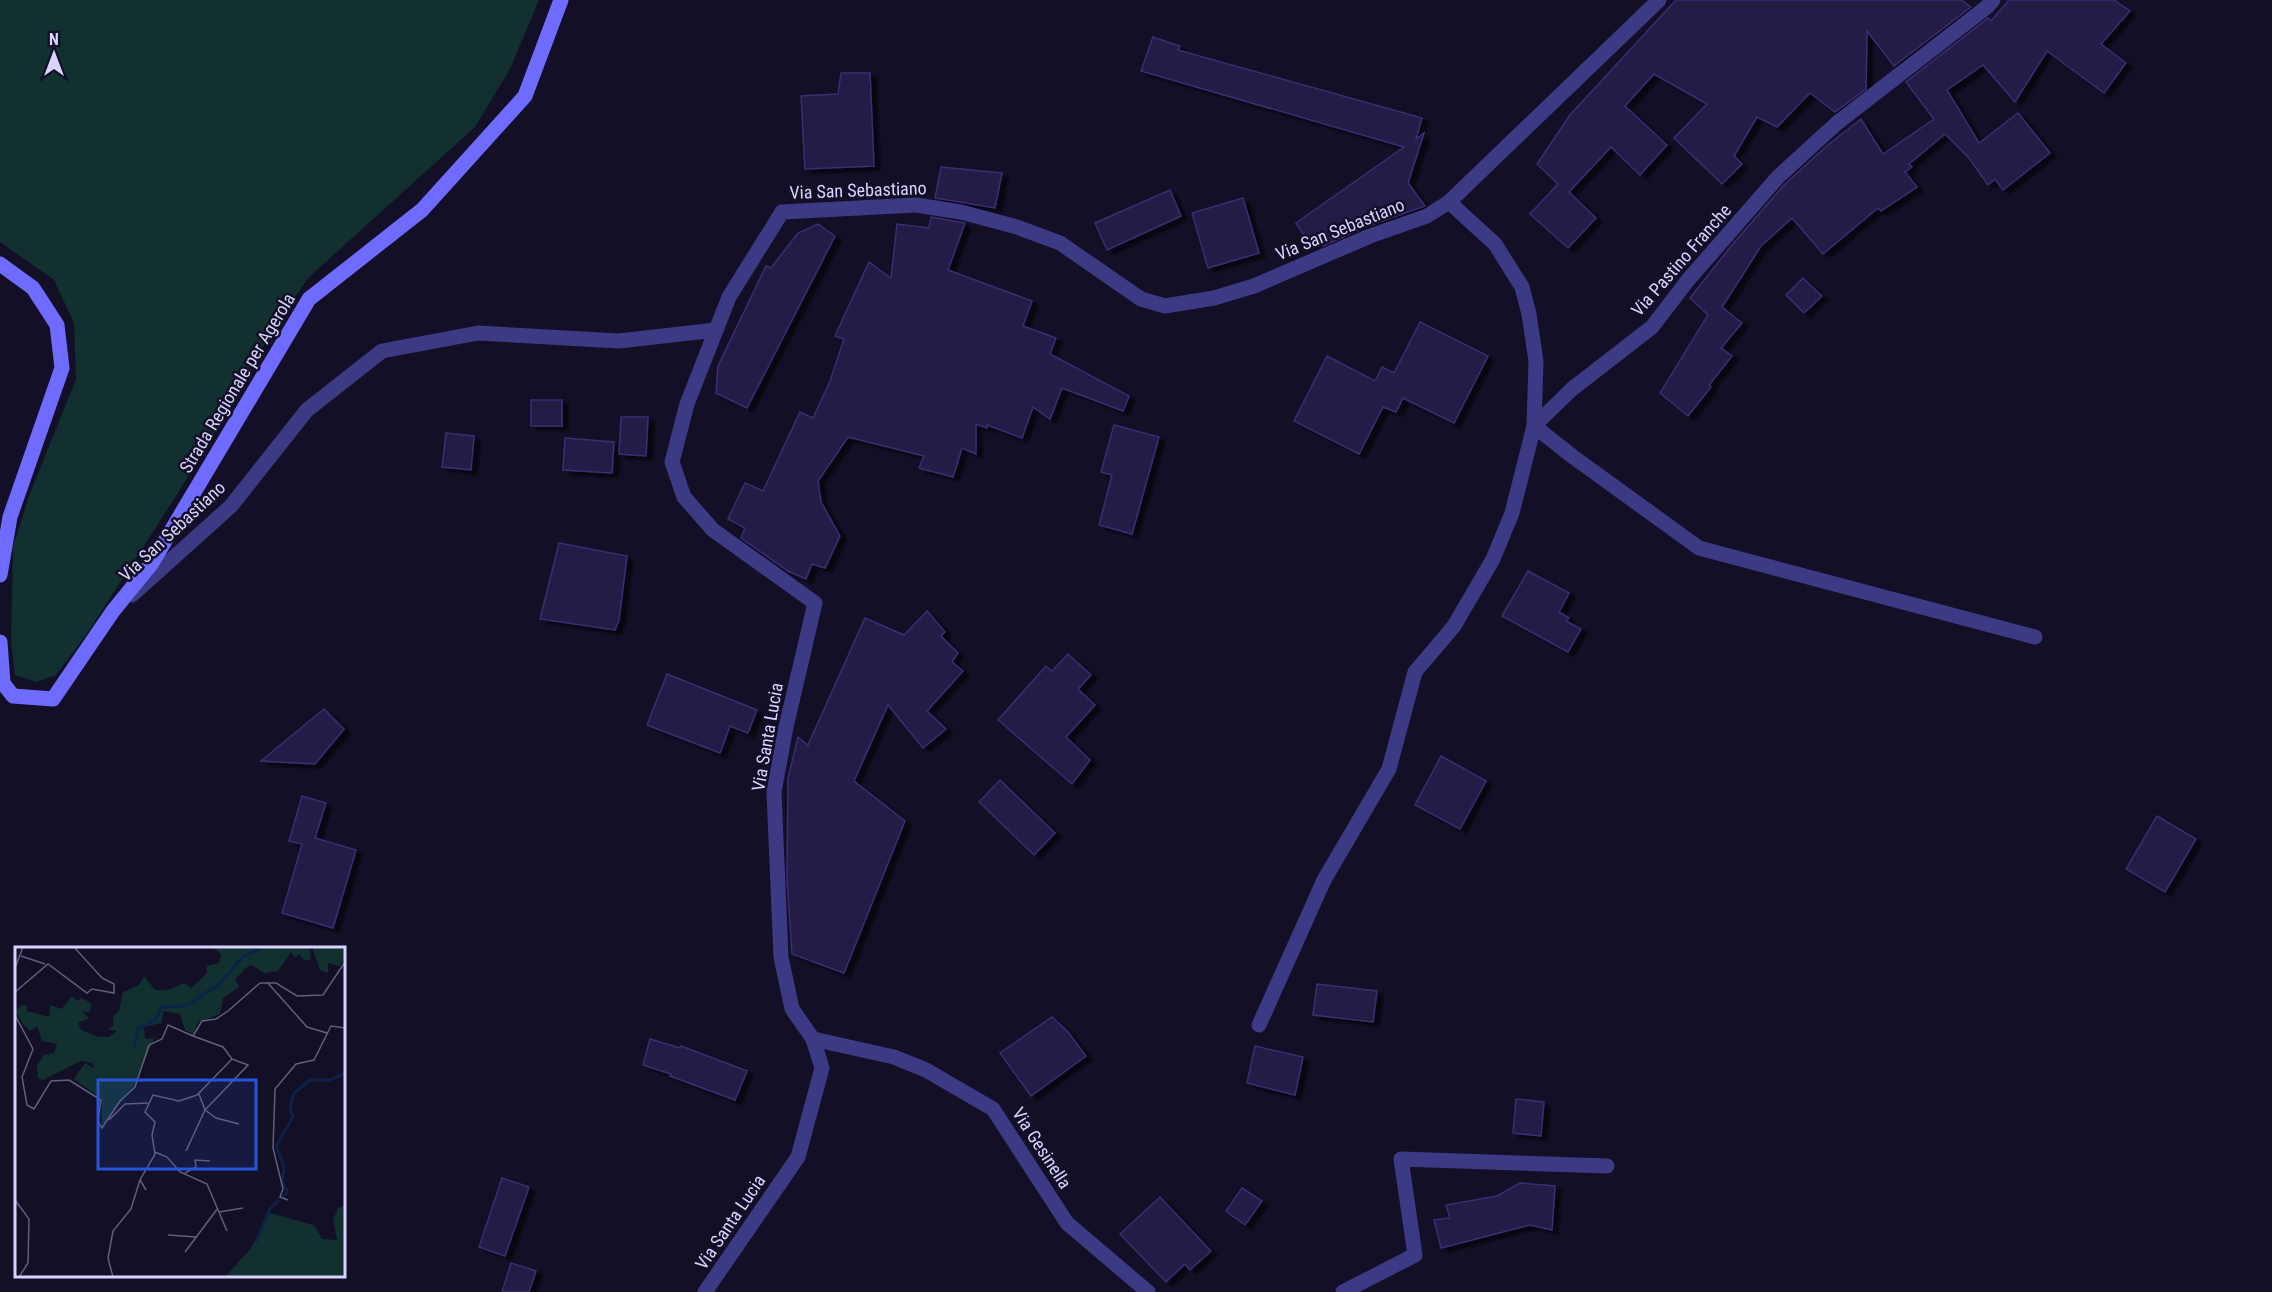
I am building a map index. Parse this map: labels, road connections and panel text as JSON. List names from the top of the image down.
{
  "streets": {
    "main road": ["Strada Regionale per Agerola"],
    "lane": [
      "Via San Sebastiano",
      "Via Pastino Franche",
      "Via Santa Lucia",
      "Via Gesinella"
    ]
  },
  "crossings": [
    ["Via San Sebastiano", "Strada Regionale per Agerola"],
    ["Via San Sebastiano", "Via Santa Lucia"],
    ["Via Santa Lucia", "Via Gesinella"]
  ],
  "north": "top"
}
